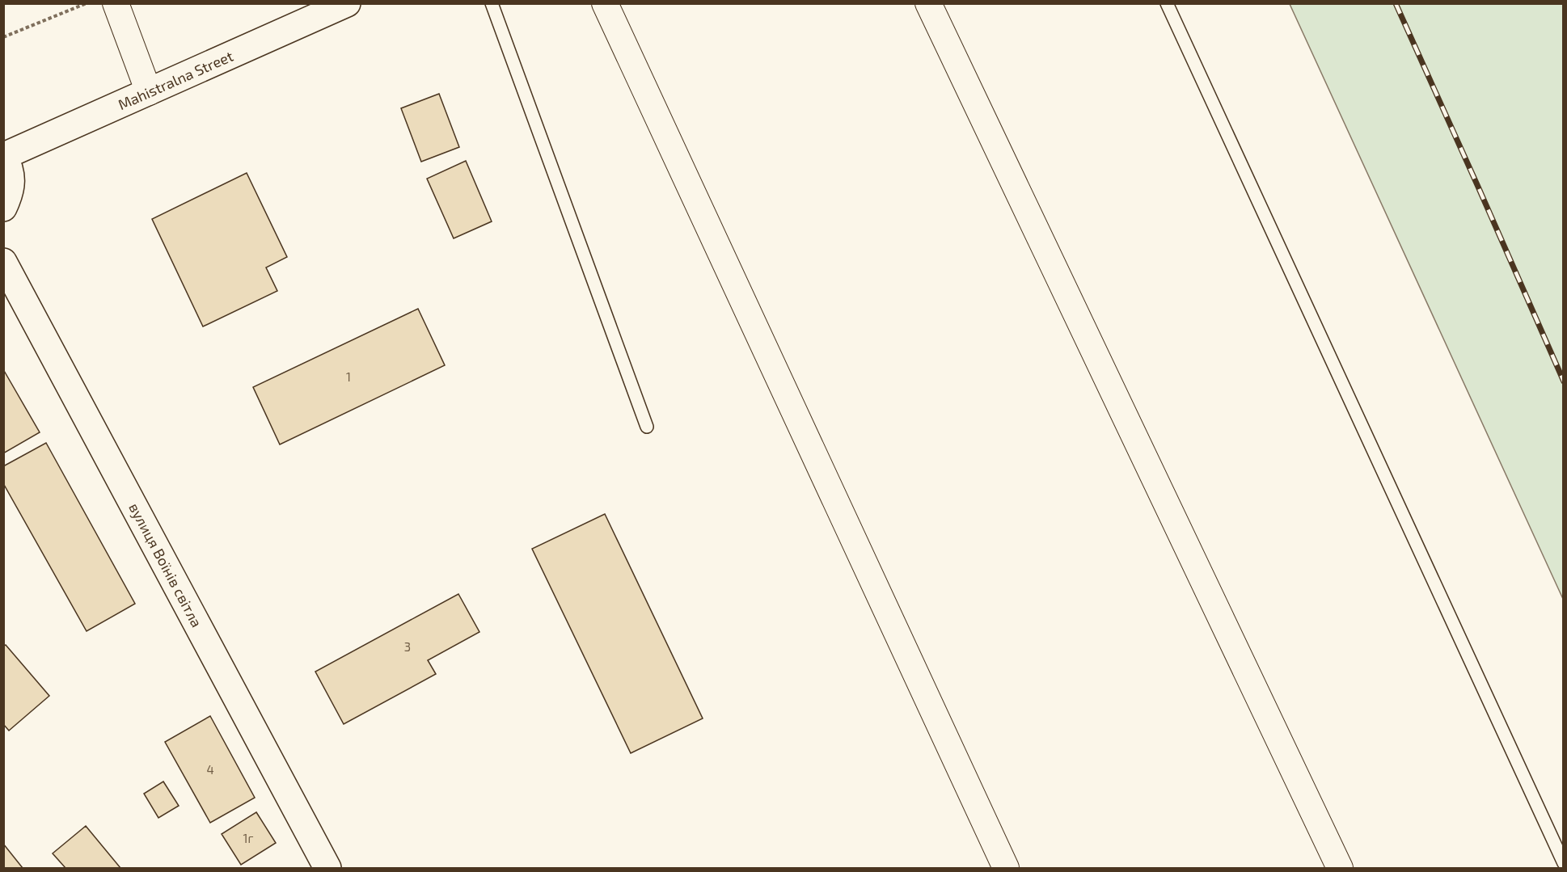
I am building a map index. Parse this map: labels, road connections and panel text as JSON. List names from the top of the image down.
{
  "streets": {
    "street": ["Mahistralna Street", "вулиця Воїнів світла"]
  },
  "house_numbers": [
    "1",
    "3",
    "4",
    "1г"
  ]
}
